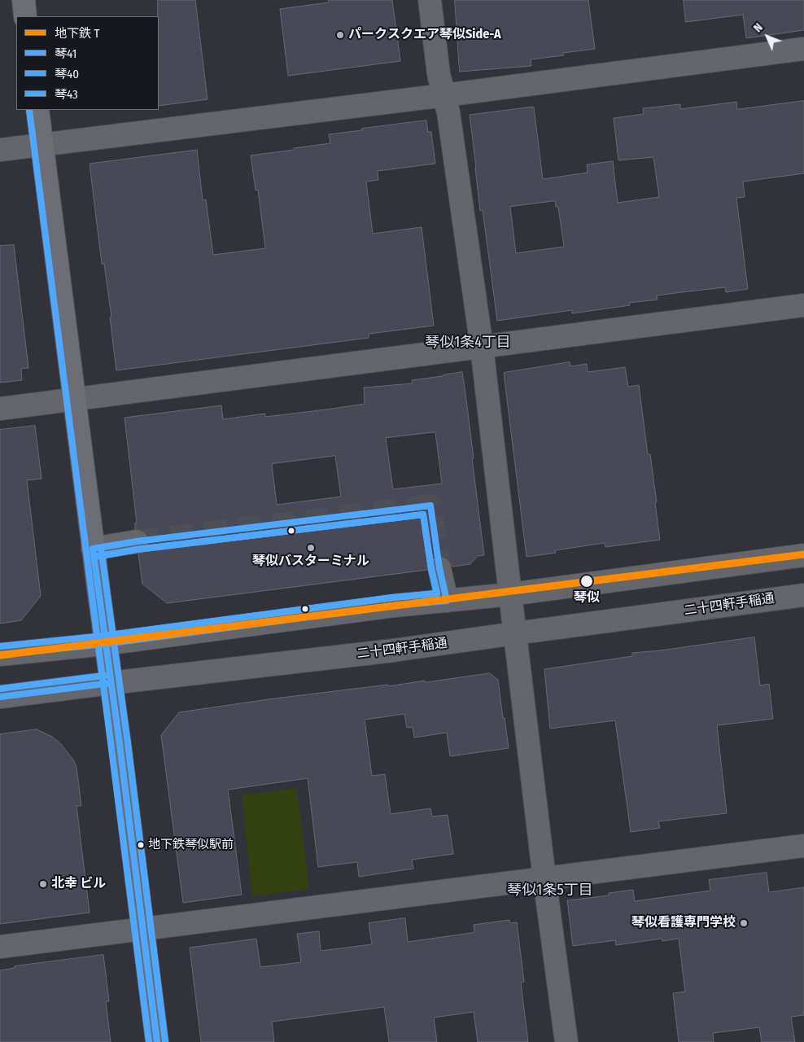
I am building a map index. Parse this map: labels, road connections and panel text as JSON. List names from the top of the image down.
{
  "streets": {
    "street": ["二十四軒手稲通"]
  },
  "districts": ["琴似1条4丁目", "琴似1条5丁目"],
  "places": [
    "パークスクエア琴似Side-A",
    "琴似バスターミナル",
    "琴似",
    "地下鉄琴似駅前",
    "北幸 ビル",
    "琴似看護専門学校"
  ],
  "lines": [
    "transit line 琴40",
    "transit line 琴41",
    "transit line 琴43",
    "metro line T"
  ],
  "legend": [
    "地下鉄 T",
    "琴41",
    "琴40",
    "琴43"
  ],
  "north": "top left"
}
